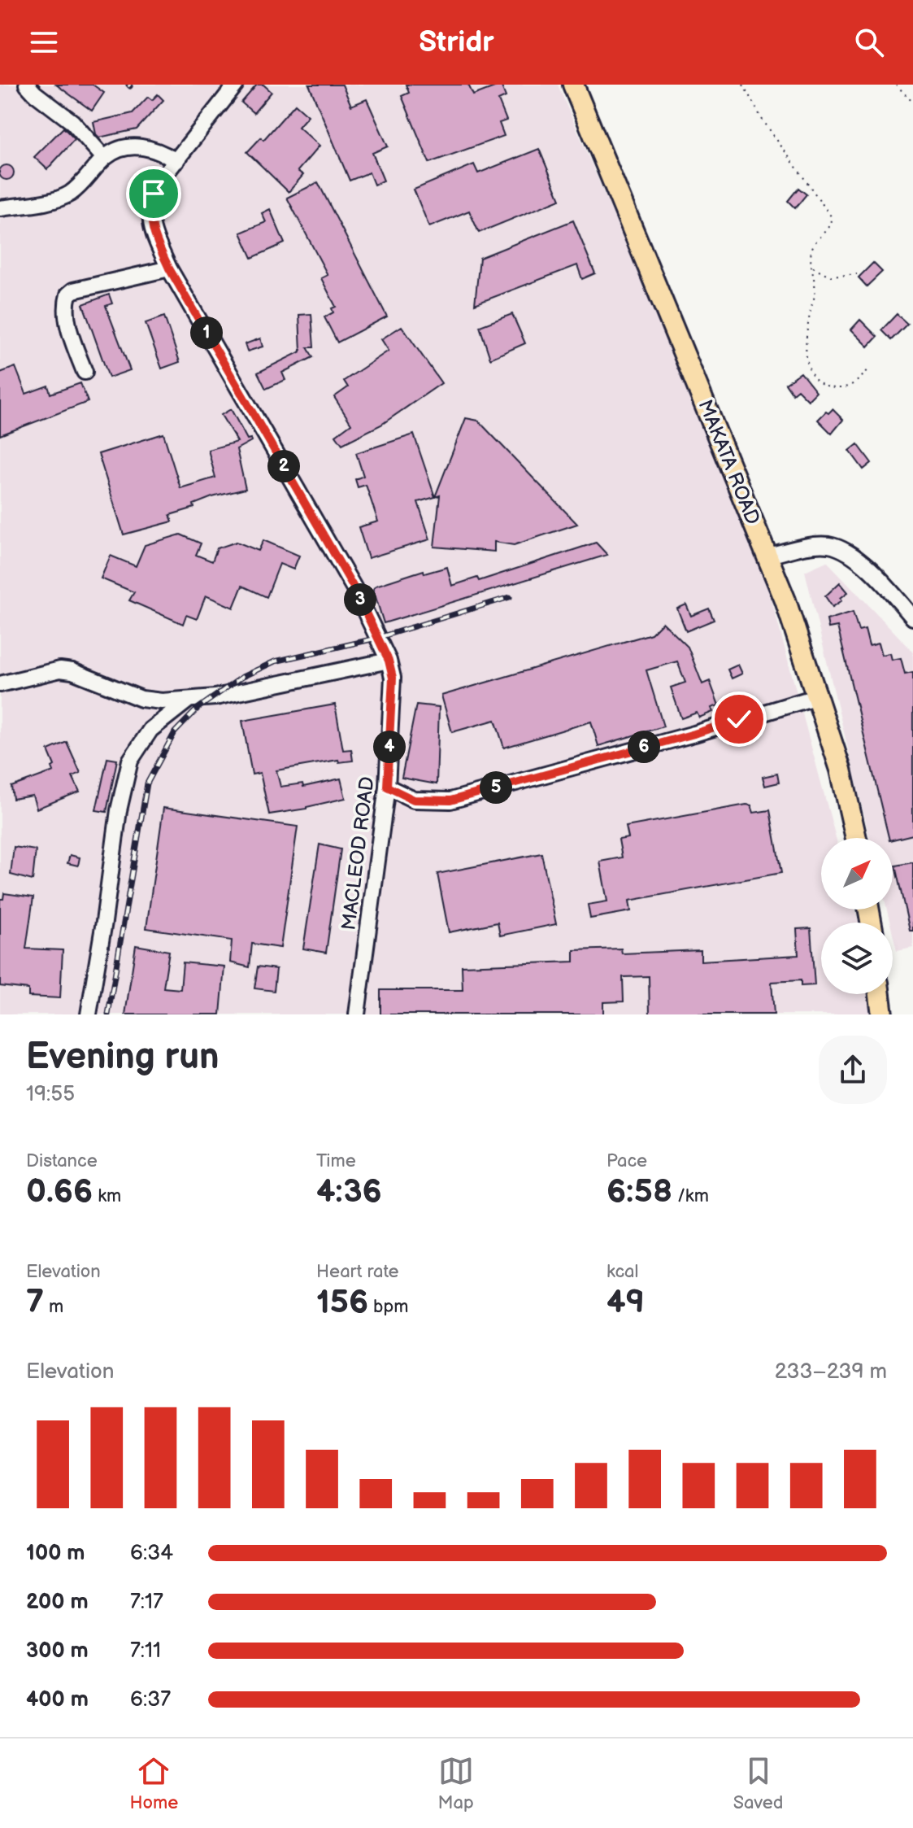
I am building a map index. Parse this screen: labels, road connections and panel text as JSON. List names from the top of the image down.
{
  "streets": {
    "main road": ["MAKATA ROAD"],
    "street": ["MACLEOD ROAD"]
  },
  "north": "top right",
  "page": {
    "header": "Stridr",
    "pins": [
      "1",
      "2",
      "3",
      "4",
      "6",
      "5"
    ],
    "heading": ["Evening run", "19:55"],
    "stats": [
      ["Distance", "0.66 km"],
      ["Time", "4:36"],
      ["Pace", "6:58 /km"],
      ["Elevation", "7 m"],
      ["Heart rate", "156 bpm"],
      ["kcal", "49"]
    ],
    "chart": ["Elevation", "233–239 m"],
    "list": [
      {
        "name": "100 m",
        "note": "6:34"
      },
      {
        "name": "200 m",
        "note": "7:17"
      },
      {
        "name": "300 m",
        "note": "7:11"
      },
      {
        "name": "400 m",
        "note": "6:37"
      }
    ],
    "tabs": ["Home", "Map", "Saved"]
  }
}
